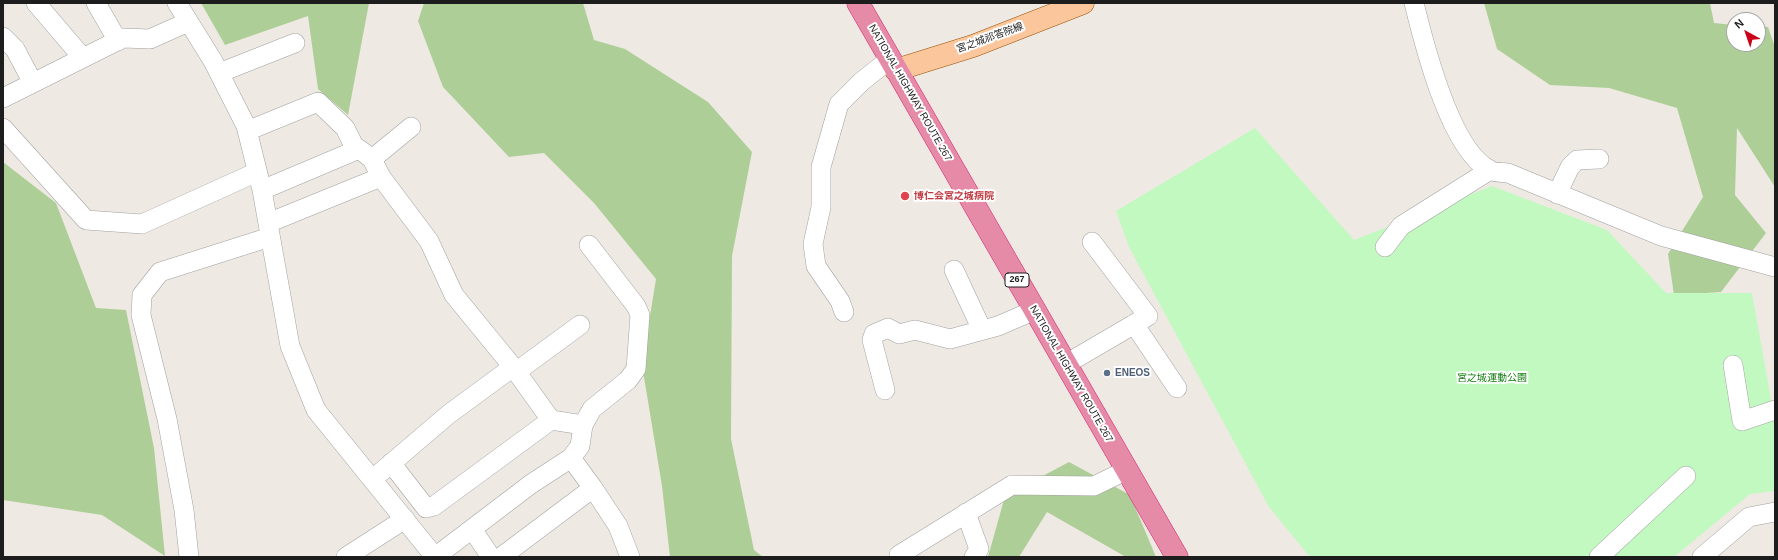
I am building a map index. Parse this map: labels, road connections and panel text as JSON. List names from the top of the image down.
{
  "streets": {
    "highway": ["NATIONAL HIGHWAY ROUTE 267", "267"],
    "main road": ["宮之城祁答院線"]
  },
  "crossings": [
    ["宮之城祁答院線", "NATIONAL HIGHWAY ROUTE 267"]
  ],
  "parks": ["宮之城運動公園"],
  "places": ["博仁会宮之城病院", "ENEOS"],
  "north": "top left"
}
